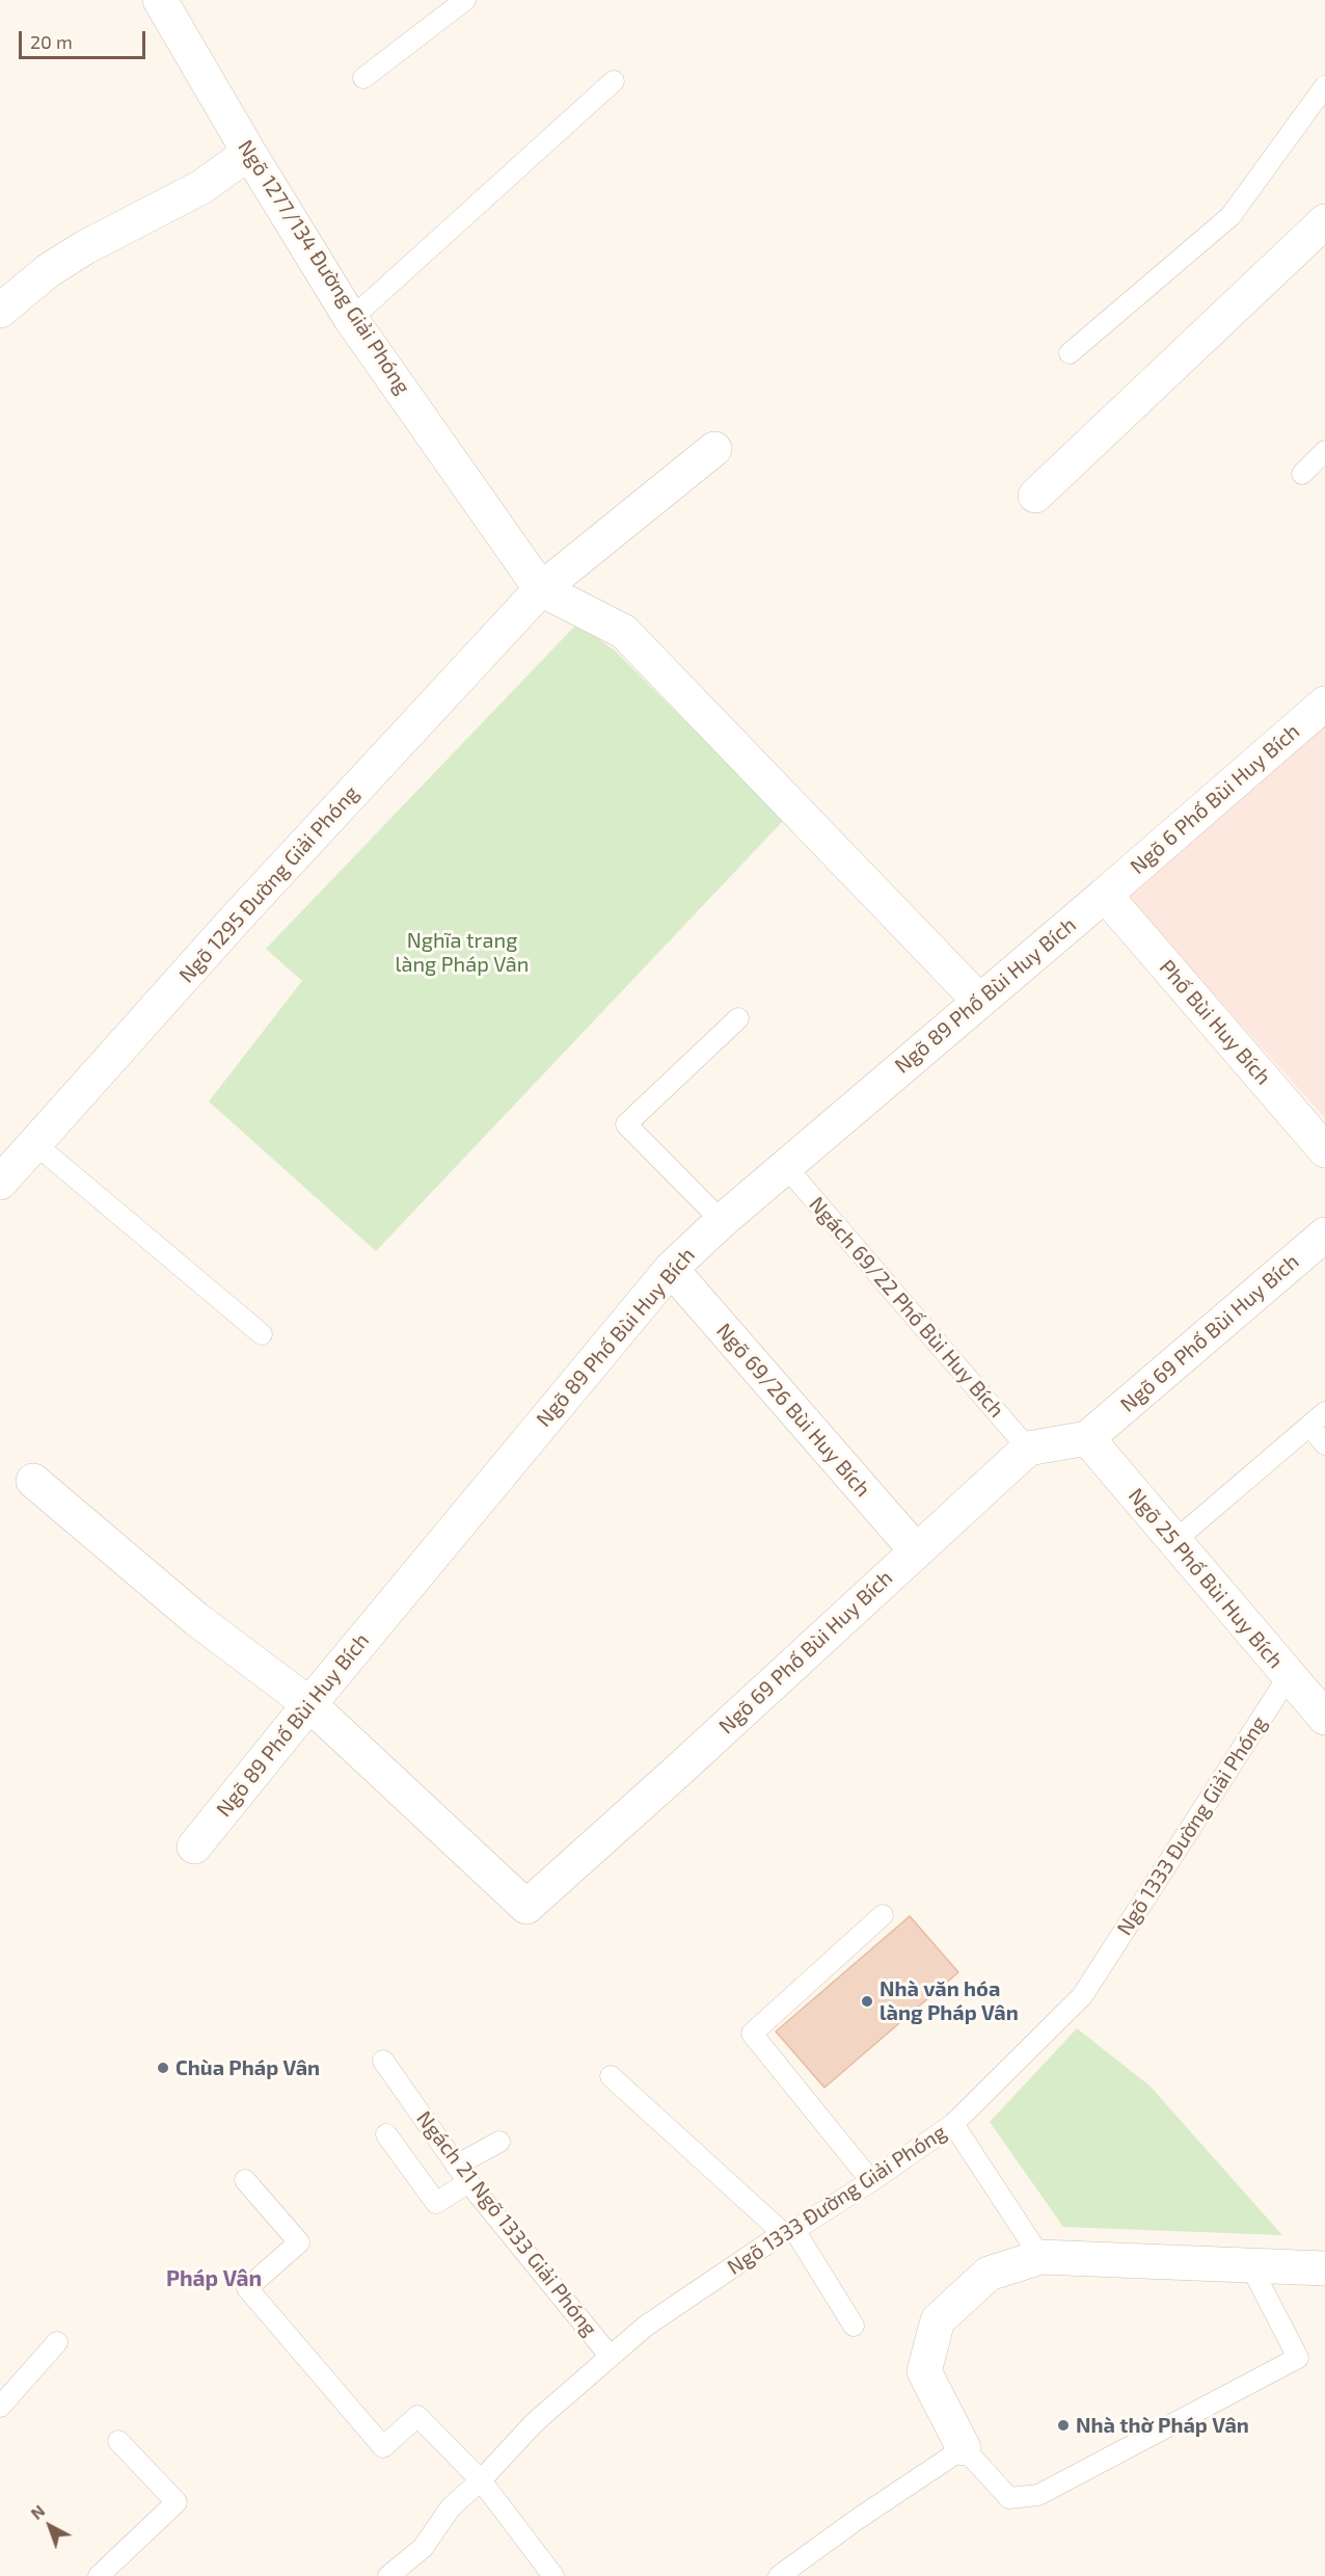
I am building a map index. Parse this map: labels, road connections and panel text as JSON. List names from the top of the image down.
{
  "streets": {
    "street": [
      "Ngõ 1277/134 Đường Giải Phóng",
      "Ngõ 6 Phố Bùi Huy Bích",
      "Ngõ 1295 Đường Giải Phóng",
      "Ngõ 89 Phố Bùi Huy Bích",
      "Phố Bùi Huy Bích",
      "Ngõ 69 Phố Bùi Huy Bích",
      "Ngõ 69/26 Bùi Huy Bích",
      "Ngõ 25 Phố Bùi Huy Bích"
    ],
    "lane": ["Ngách 69/22 Phố Bùi Huy Bích", "Ngõ 1333 Đường Giải Phóng", "Ngách 21 Ngõ 1333 Giải Phóng"]
  },
  "crossings": [
    ["Ngõ 1277/134 Đường Giải Phóng", "Ngõ 1295 Đường Giải Phóng"],
    ["Ngõ 6 Phố Bùi Huy Bích", "Ngõ 89 Phố Bùi Huy Bích"],
    ["Ngõ 6 Phố Bùi Huy Bích", "Phố Bùi Huy Bích"],
    ["Ngõ 89 Phố Bùi Huy Bích", "Phố Bùi Huy Bích"],
    ["Ngõ 89 Phố Bùi Huy Bích", "Ngách 69/22 Phố Bùi Huy Bích"],
    ["Ngõ 89 Phố Bùi Huy Bích", "Ngõ 69 Phố Bùi Huy Bích"],
    ["Ngõ 89 Phố Bùi Huy Bích", "Ngõ 69/26 Bùi Huy Bích"],
    ["Ngách 69/22 Phố Bùi Huy Bích", "Ngõ 69 Phố Bùi Huy Bích"],
    ["Ngõ 69 Phố Bùi Huy Bích", "Ngõ 69/26 Bùi Huy Bích"],
    ["Ngõ 69 Phố Bùi Huy Bích", "Ngõ 25 Phố Bùi Huy Bích"],
    ["Ngõ 25 Phố Bùi Huy Bích", "Ngõ 1333 Đường Giải Phóng"],
    ["Ngõ 1333 Đường Giải Phóng", "Ngách 21 Ngõ 1333 Giải Phóng"]
  ],
  "districts": ["Pháp Vân"],
  "parks": ["Nghĩa trang làng Pháp Vân"],
  "places": ["Nhà văn hóa làng Pháp Vân", "Chùa Pháp Vân", "Nhà thờ Pháp Vân"],
  "scale_bar": "20 m",
  "north": "top left"
}
